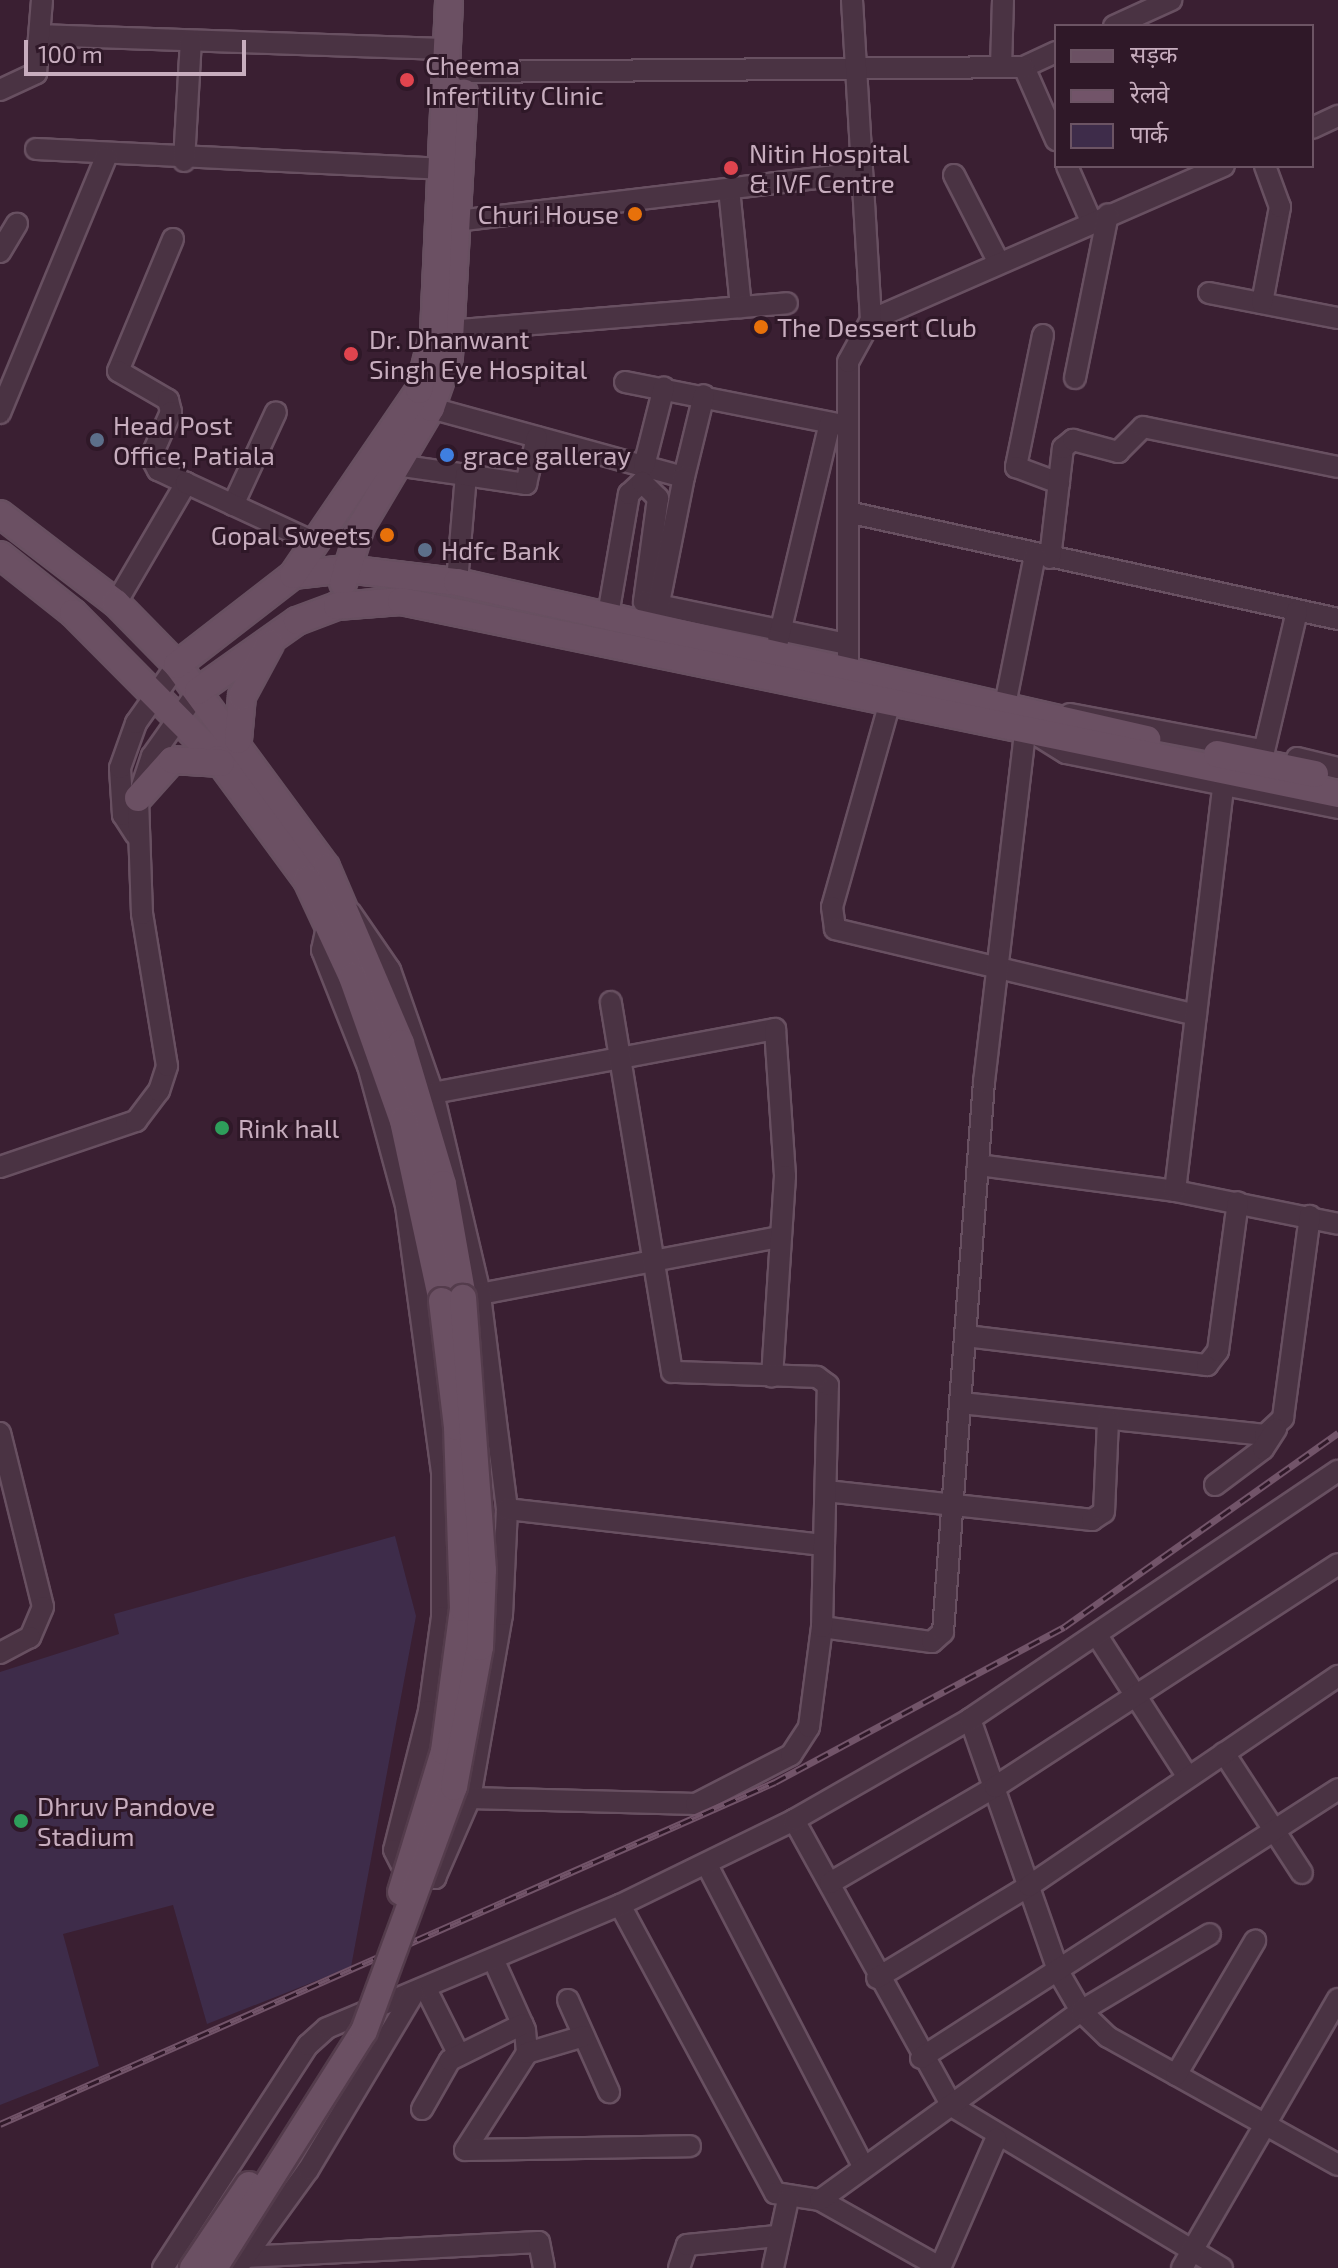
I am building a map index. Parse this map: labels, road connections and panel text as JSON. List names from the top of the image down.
{
  "places": [
    "Cheema Infertility Clinic",
    "Nitin Hospital & IVF Centre",
    "Churi House",
    "The Dessert Club",
    "Dr. Dhanwant Singh Eye Hospital",
    "Head Post Office, Patiala",
    "grace galleray",
    "Gopal Sweets",
    "Hdfc Bank",
    "Rink hall",
    "Dhruv Pandove Stadium"
  ],
  "legend": ["सड़क", "रेलवे", "पार्क"],
  "scale_bar": "100 m"
}
